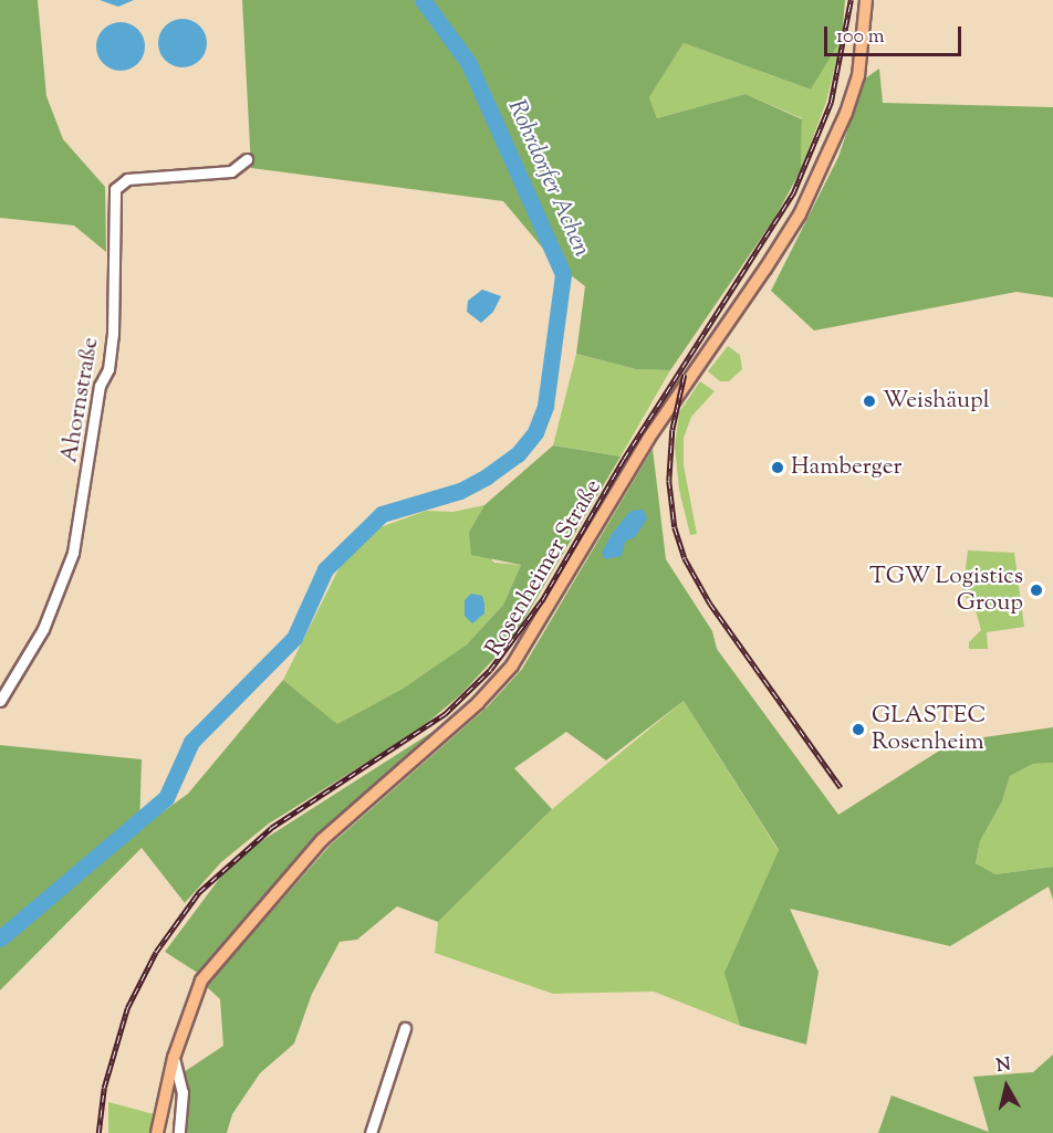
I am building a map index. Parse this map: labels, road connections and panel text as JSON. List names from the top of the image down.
{
  "streets": {
    "main road": ["Rosenheimer Straße"],
    "street": ["Ahornstraße"]
  },
  "water": ["Rohrdorfer Achen"],
  "places": [
    "Weishäupl",
    "Hamberger",
    "TGW Logistics Group",
    "GLASTEC Rosenheim"
  ],
  "scale_bar": "100 m",
  "north": "top"
}
